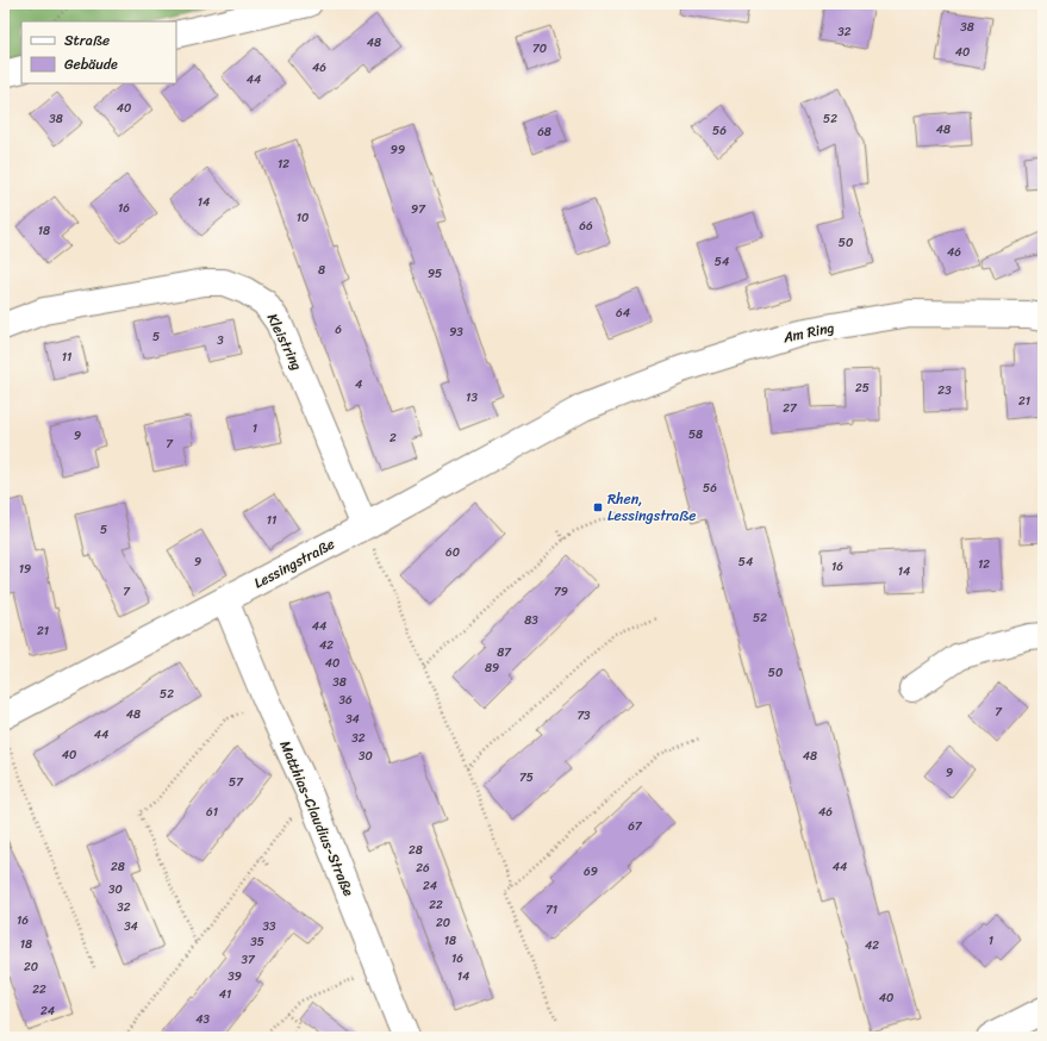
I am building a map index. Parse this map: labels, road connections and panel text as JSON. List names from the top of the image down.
{
  "streets": {
    "street": [
      "Am Ring",
      "Kleistring",
      "Lessingstraße",
      "Matthias-Claudius-Straße"
    ]
  },
  "crossings": [
    ["Am Ring", "Lessingstraße"],
    ["Kleistring", "Lessingstraße"],
    ["Lessingstraße", "Matthias-Claudius-Straße"]
  ],
  "places": {
    "transit": ["Rhen, Lessingstraße"]
  },
  "house_numbers": [
    "38",
    "32",
    "48",
    "70",
    "40",
    "46",
    "44",
    "40",
    "38",
    "52",
    "48",
    "56",
    "68",
    "99",
    "12",
    "14",
    "16",
    "97",
    "10",
    "66",
    "18",
    "50",
    "46",
    "54",
    "8",
    "95",
    "64",
    "6",
    "93",
    "5",
    "3",
    "11",
    "4",
    "25",
    "23",
    "13",
    "21",
    "27",
    "1",
    "58",
    "9",
    "2",
    "7",
    "56",
    "11",
    "5",
    "60",
    "9",
    "54",
    "12",
    "16",
    "19",
    "14",
    "7",
    "79",
    "52",
    "83",
    "44",
    "21",
    "42",
    "87",
    "40",
    "89",
    "50",
    "38",
    "52",
    "36",
    "7",
    "48",
    "73",
    "34",
    "44",
    "32",
    "40",
    "30",
    "48",
    "9",
    "75",
    "57",
    "61",
    "46",
    "67",
    "28",
    "28",
    "44",
    "26",
    "69",
    "24",
    "30",
    "22",
    "32",
    "71",
    "16",
    "20",
    "34",
    "33",
    "18",
    "1",
    "35",
    "18",
    "42",
    "16",
    "37",
    "20",
    "39",
    "14",
    "22",
    "41",
    "40",
    "24",
    "43"
  ],
  "legend": ["Straße", "Gebäude"]
}
